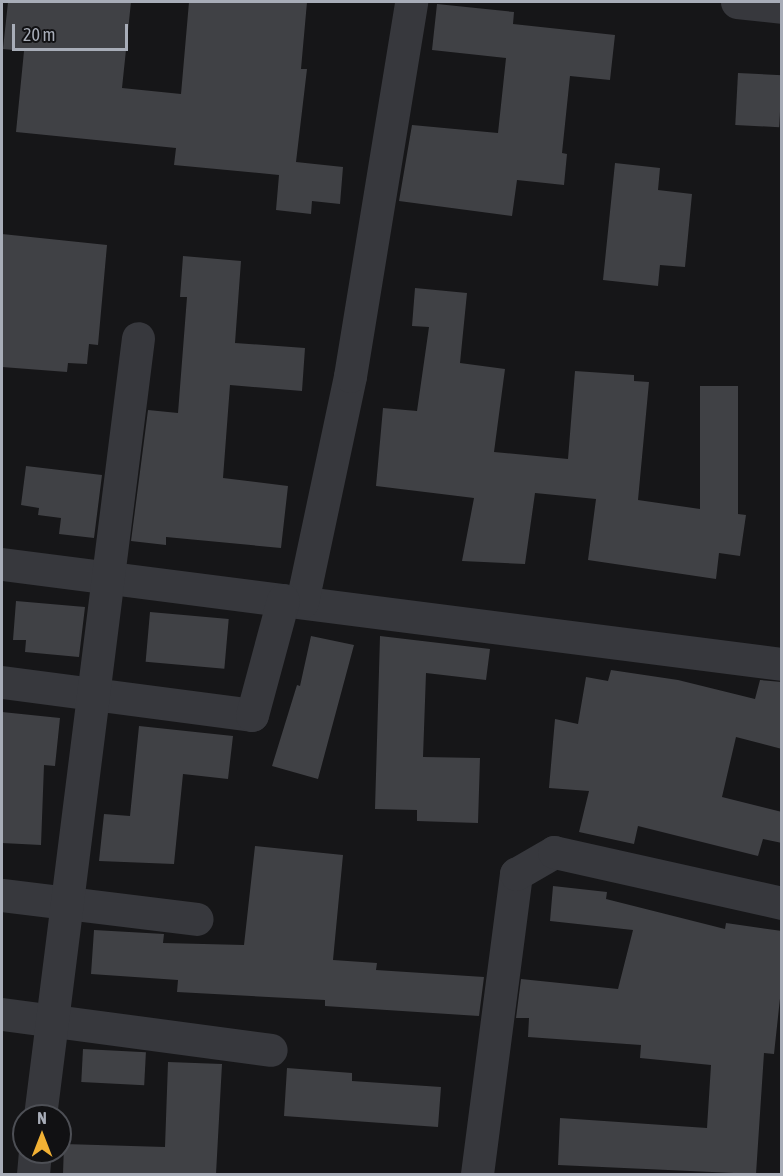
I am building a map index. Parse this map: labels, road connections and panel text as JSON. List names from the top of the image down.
{
  "scale_bar": "20 m",
  "north": "top"
}
